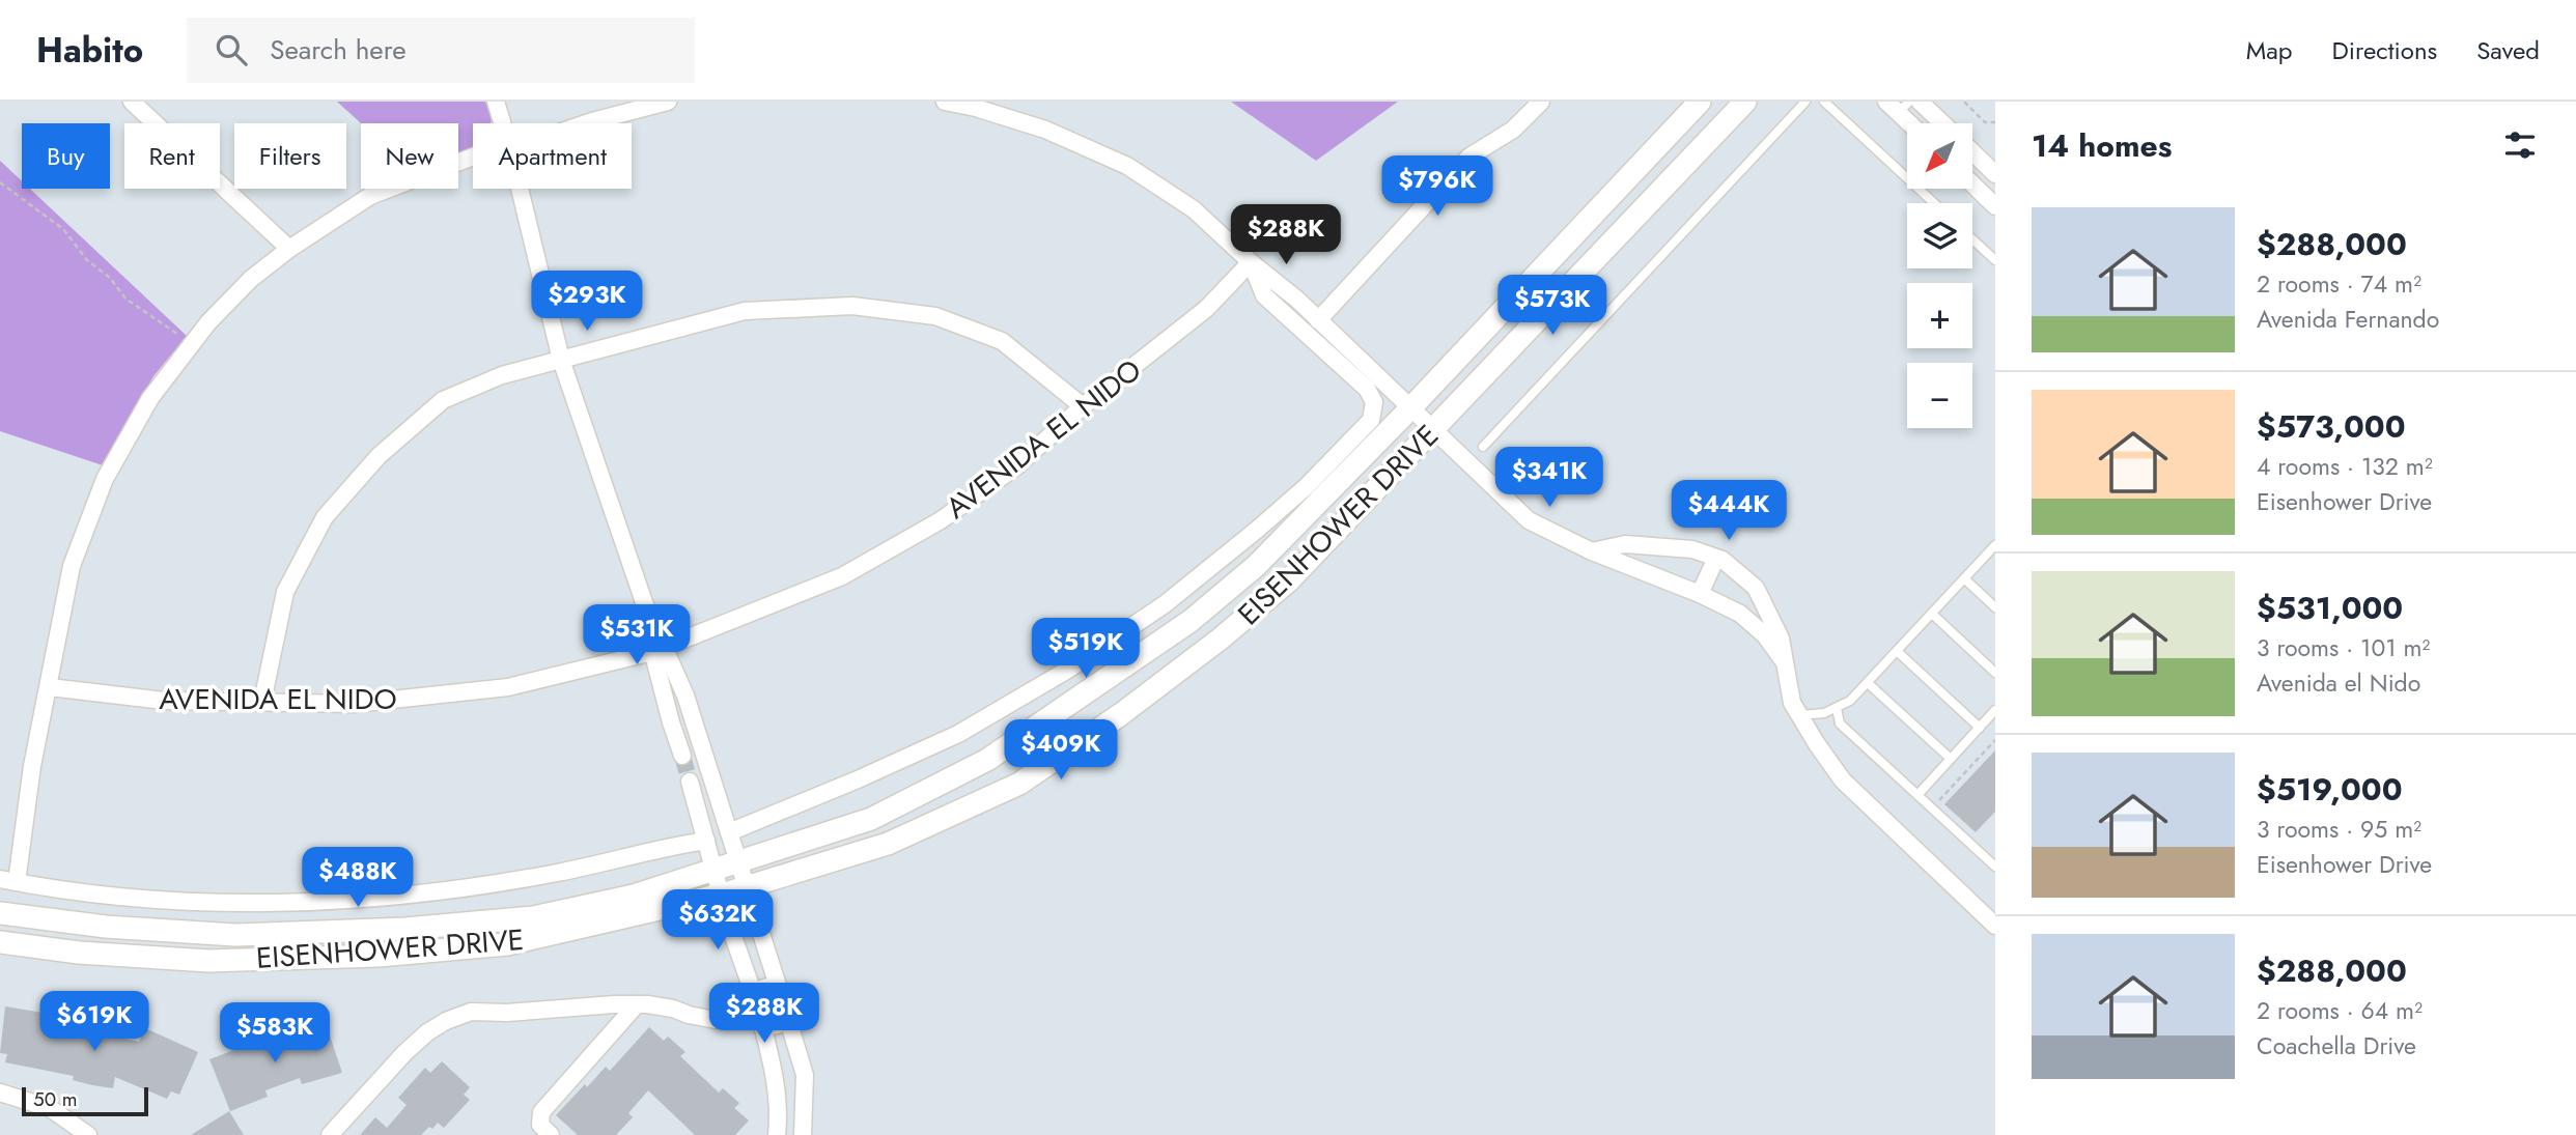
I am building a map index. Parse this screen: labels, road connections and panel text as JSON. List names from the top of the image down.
{
  "streets": {
    "main road": ["EISENHOWER DRIVE"],
    "street": ["AVENIDA EL NIDO"]
  },
  "crossings": [
    ["AVENIDA EL NIDO", "EISENHOWER DRIVE"]
  ],
  "scale_bar": "50 m",
  "north": "bottom left",
  "page": {
    "header": "Habito",
    "search": "Search here",
    "nav": ["Map", "Directions", "Saved"],
    "heading": "14 homes",
    "map_buttons": ["+", "−"],
    "chip": [
      "Buy",
      "Rent",
      "Filters",
      "New",
      "Apartment"
    ],
    "price": [
      "$796K",
      "$288K",
      "$293K",
      "$573K",
      "$341K",
      "$444K",
      "$531K",
      "$519K",
      "$409K",
      "$488K",
      "$632K",
      "$288K",
      "$619K",
      "$583K"
    ],
    "list": [
      {
        "name": "$288,000",
        "note": "2 rooms · 74 m² · Avenida Fernando"
      },
      {
        "name": "$573,000",
        "note": "4 rooms · 132 m² · Eisenhower Drive"
      },
      {
        "name": "$531,000",
        "note": "3 rooms · 101 m² · Avenida el Nido"
      },
      {
        "name": "$519,000",
        "note": "3 rooms · 95 m² · Eisenhower Drive"
      },
      {
        "name": "$288,000",
        "note": "2 rooms · 64 m² · Coachella Drive"
      }
    ],
    "scale": "50 m"
  }
}
